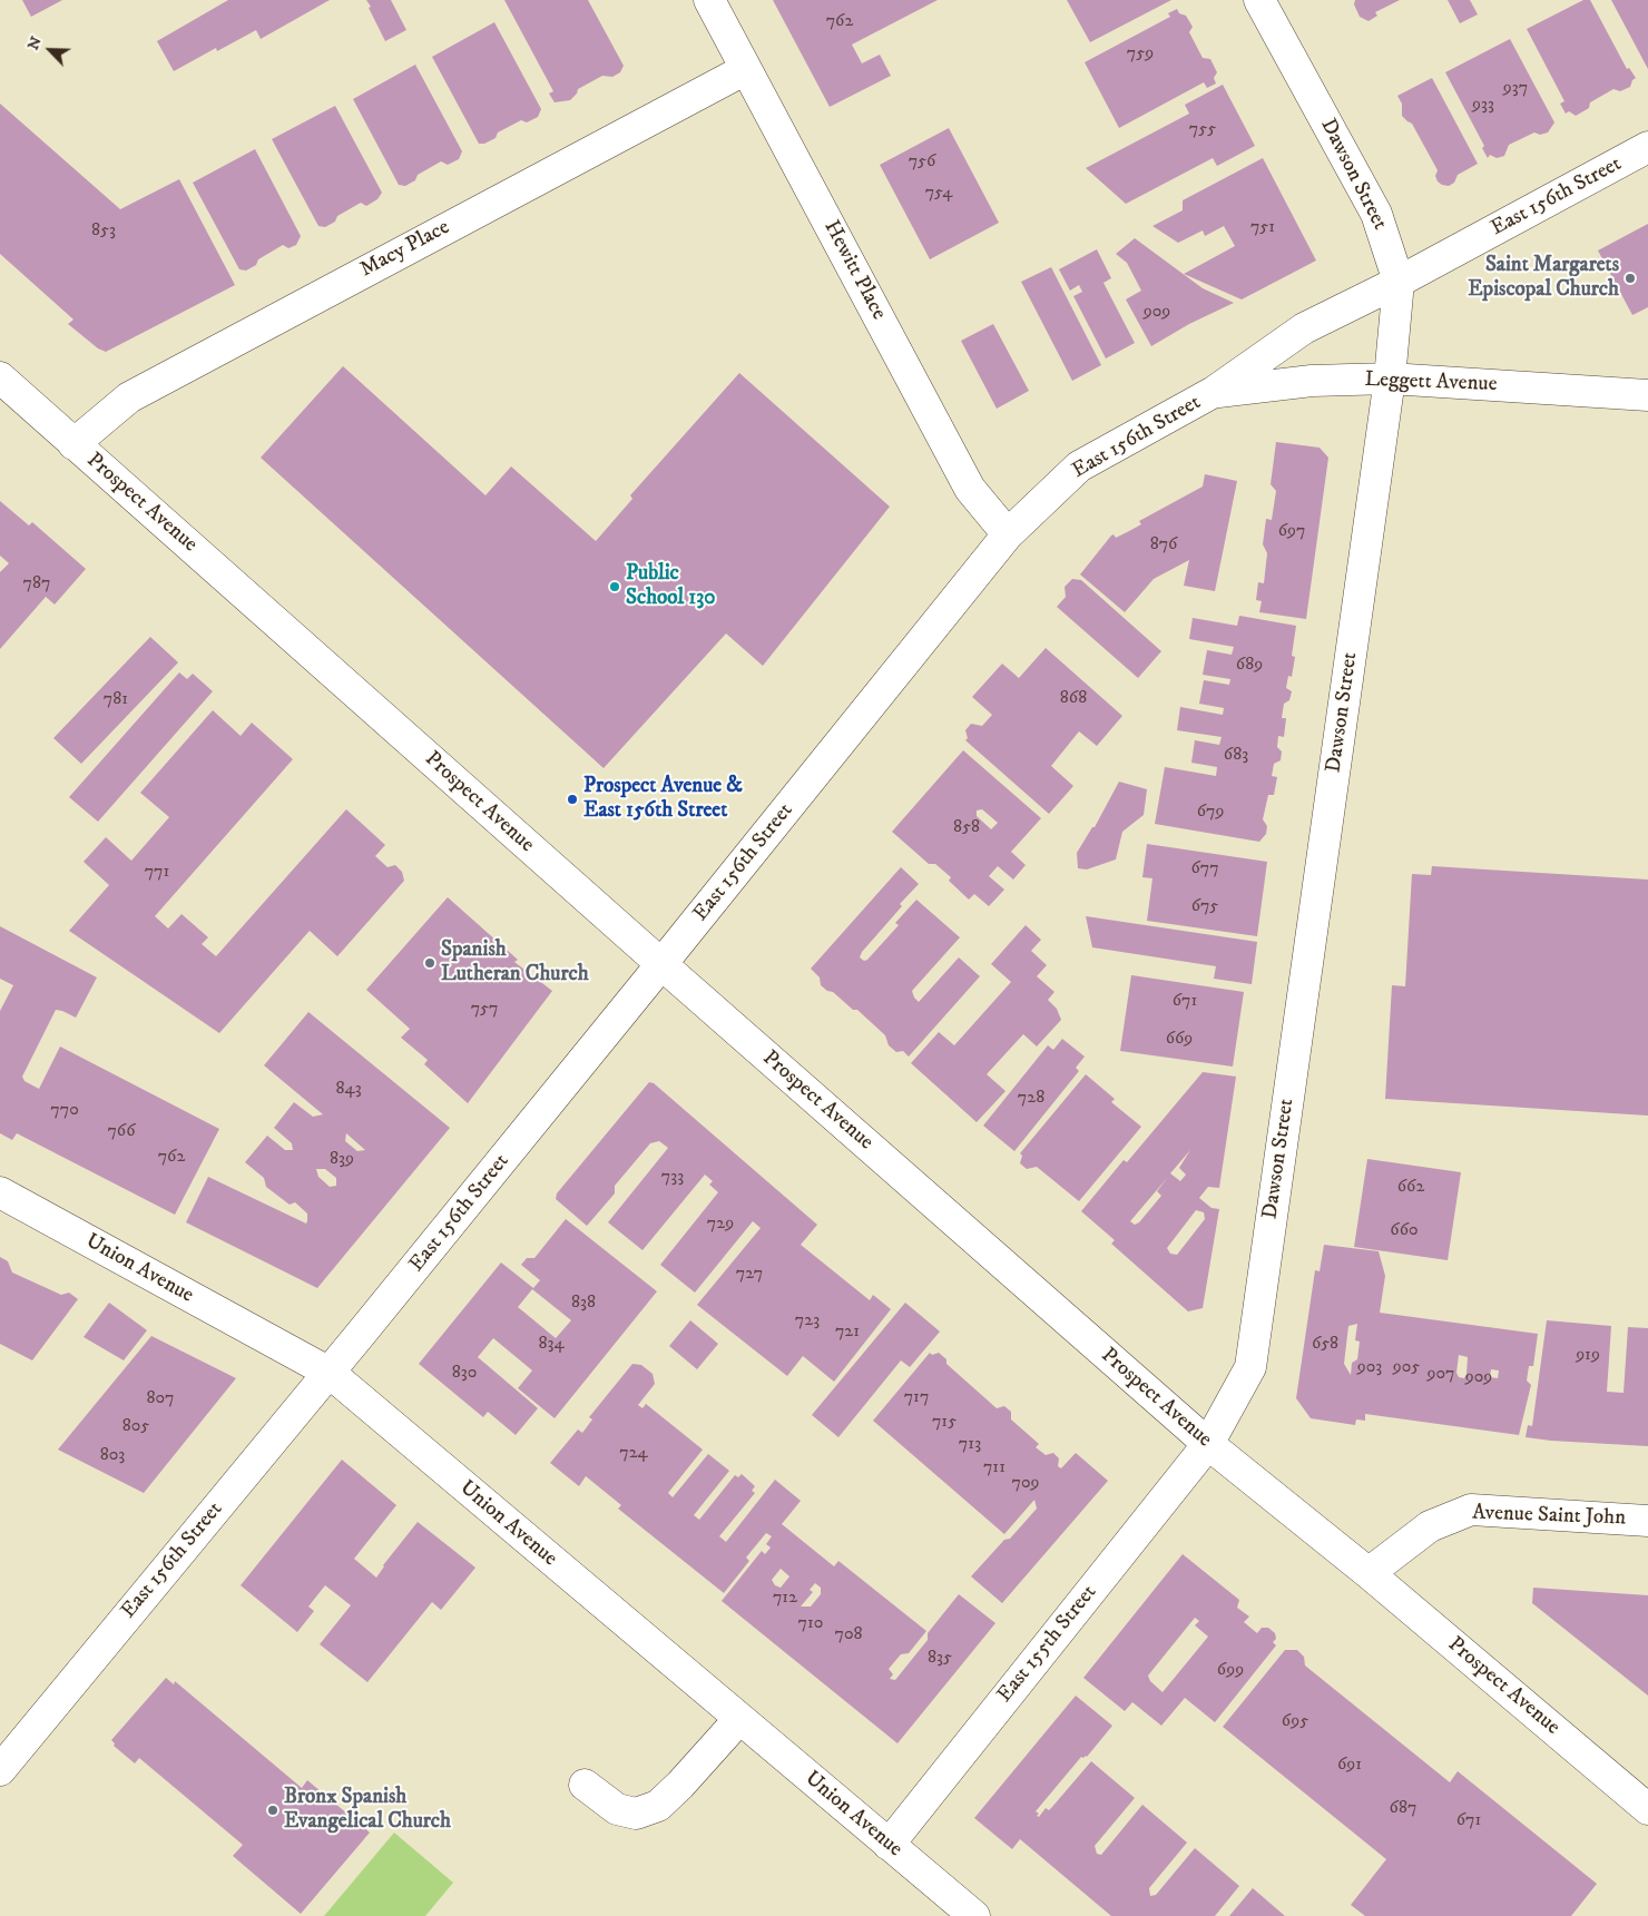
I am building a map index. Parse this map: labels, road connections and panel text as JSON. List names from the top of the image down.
{
  "streets": {
    "street": [
      "Dawson Street",
      "East 156th Street",
      "Macy Place",
      "Hewitt Place",
      "Leggett Avenue",
      "Prospect Avenue",
      "Union Avenue",
      "Avenue Saint John",
      "East 155th Street"
    ]
  },
  "crossings": [
    ["Dawson Street", "East 156th Street"],
    ["Dawson Street", "Leggett Avenue"],
    ["Dawson Street", "Prospect Avenue"],
    ["Dawson Street", "East 155th Street"],
    ["East 156th Street", "Hewitt Place"],
    ["East 156th Street", "Leggett Avenue"],
    ["East 156th Street", "Prospect Avenue"],
    ["East 156th Street", "Union Avenue"],
    ["Macy Place", "Hewitt Place"],
    ["Macy Place", "Prospect Avenue"],
    ["Prospect Avenue", "Avenue Saint John"],
    ["Prospect Avenue", "East 155th Street"],
    ["Union Avenue", "East 155th Street"]
  ],
  "places": [
    "Saint Margarets Episcopal Church",
    "Public School 130",
    "Prospect Avenue & East 156th Street",
    "Spanish Lutheran Church",
    "Bronx Spanish Evangelical Church"
  ],
  "house_numbers": [
    "762",
    "759",
    "937",
    "933",
    "755",
    "756",
    "754",
    "751",
    "853",
    "909",
    "697",
    "876",
    "787",
    "689",
    "868",
    "781",
    "683",
    "679",
    "858",
    "677",
    "771",
    "675",
    "671",
    "757",
    "669",
    "843",
    "728",
    "770",
    "766",
    "762",
    "839",
    "733",
    "662",
    "729",
    "660",
    "727",
    "838",
    "723",
    "721",
    "834",
    "658",
    "919",
    "903",
    "905",
    "830",
    "907",
    "909",
    "717",
    "807",
    "715",
    "805",
    "713",
    "724",
    "803",
    "711",
    "709",
    "712",
    "710",
    "708",
    "835",
    "699",
    "695",
    "691",
    "687",
    "671"
  ],
  "north": "top left"
}
